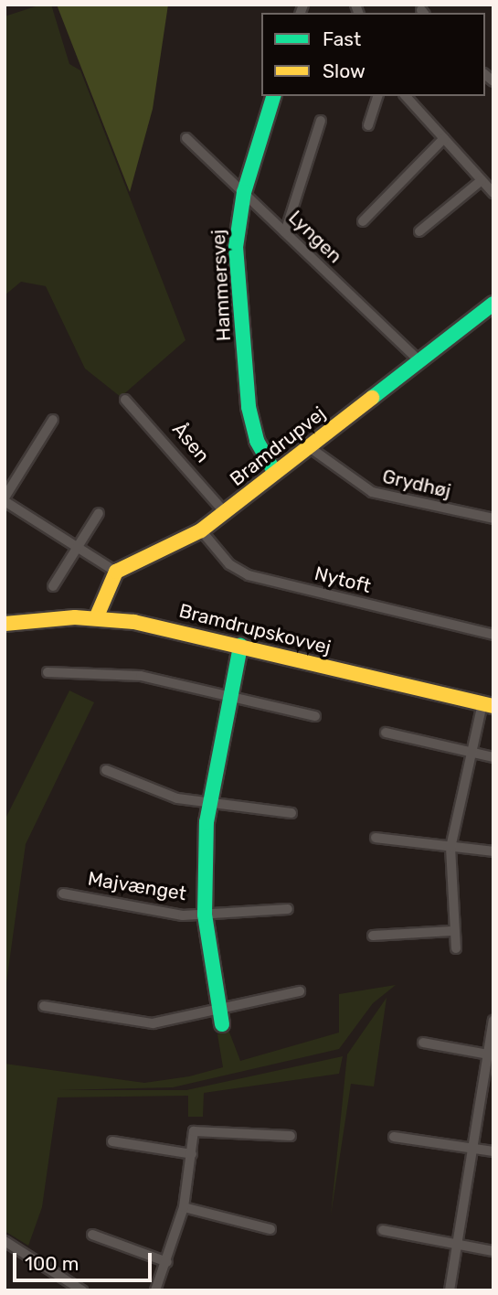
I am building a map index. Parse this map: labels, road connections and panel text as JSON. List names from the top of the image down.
{
  "streets": {
    "street": [
      "Lyngen",
      "Hammersvej",
      "Åsen",
      "Bramdrupvej",
      "Grydhøj",
      "Nytoft",
      "Bramdrupskovvej",
      "Majvænget"
    ]
  },
  "crossings": [
    ["Lyngen", "Hammersvej"],
    ["Lyngen", "Bramdrupvej"],
    ["Hammersvej", "Bramdrupvej"],
    ["Åsen", "Bramdrupvej"],
    ["Bramdrupvej", "Grydhøj"],
    ["Bramdrupvej", "Nytoft"],
    ["Bramdrupskovvej", "Majvænget"]
  ],
  "legend": ["Fast", "Slow"],
  "scale_bar": "100 m"
}
